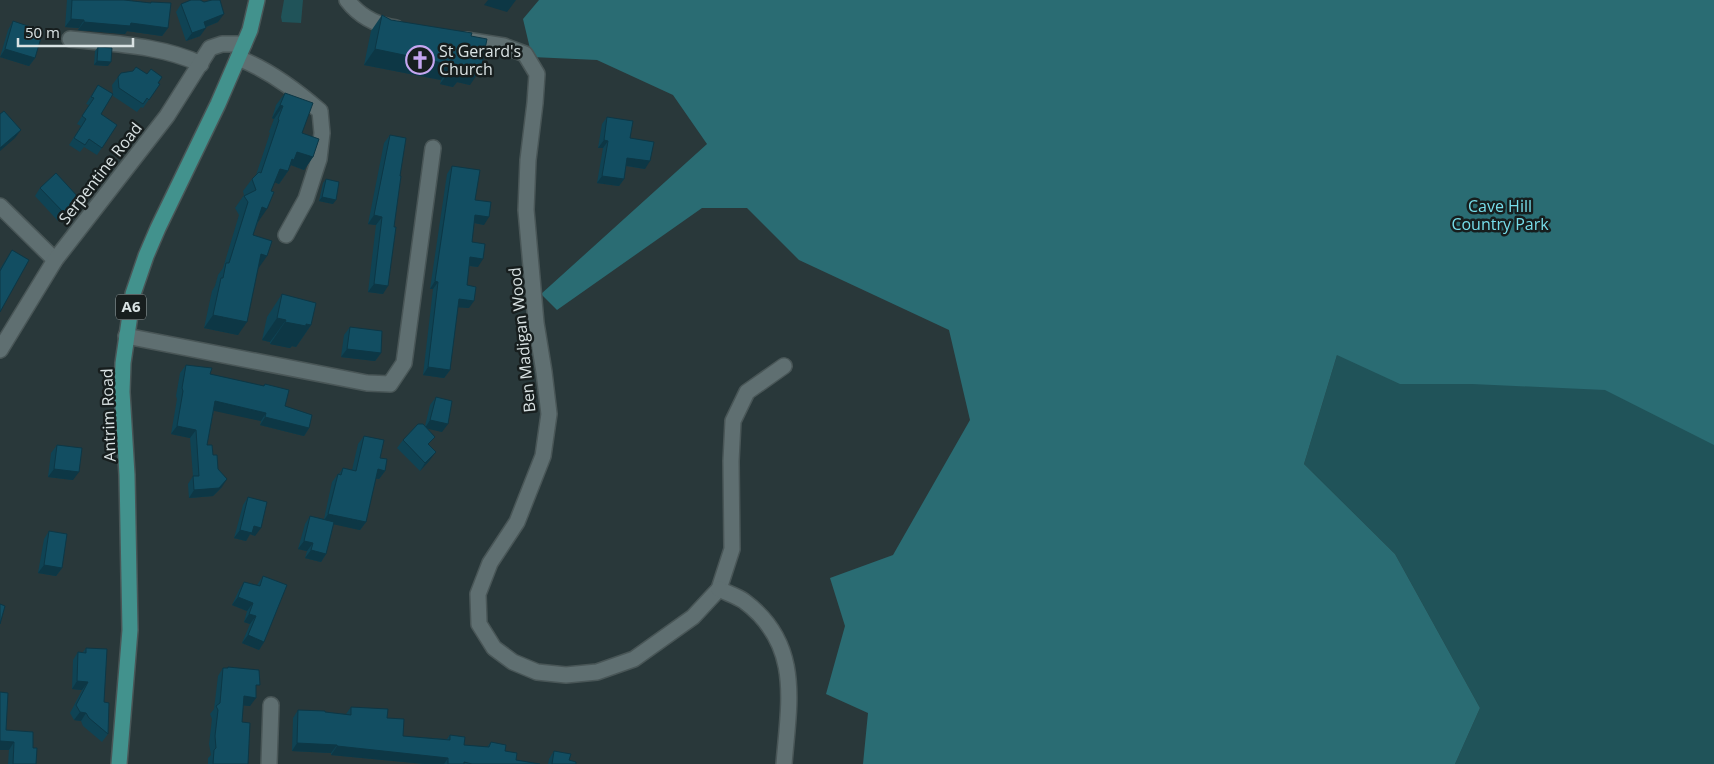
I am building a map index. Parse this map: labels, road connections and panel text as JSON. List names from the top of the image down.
{
  "streets": {
    "main road": ["A6", "Antrim Road"],
    "street": ["Serpentine Road", "Ben Madigan Wood"]
  },
  "crossings": [
    ["Serpentine Road", "Antrim Road"]
  ],
  "parks": ["Cave Hill Country Park"],
  "places": {
    "church": ["St Gerard's Church"]
  },
  "scale_bar": "50 m"
}
